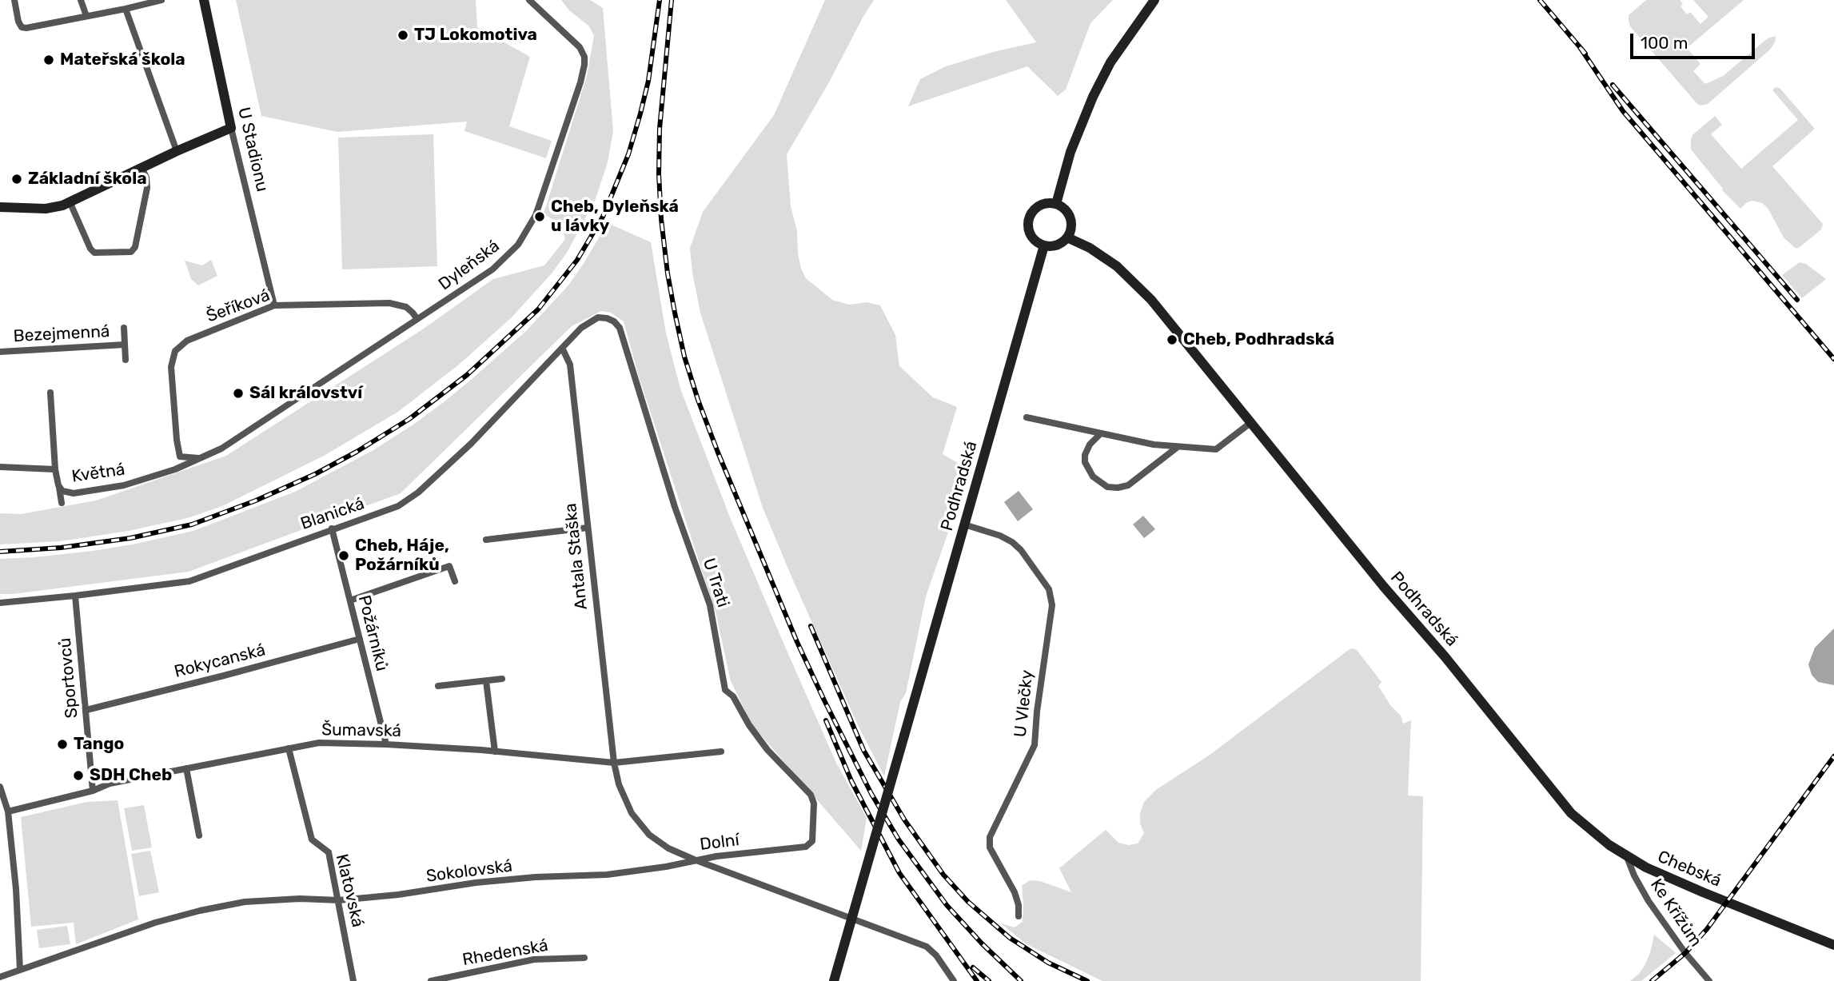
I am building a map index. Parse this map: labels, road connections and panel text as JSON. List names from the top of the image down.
{
  "streets": {
    "street": [
      "U Stadionu",
      "Dyleňská",
      "Šeříková",
      "Bezejmenná",
      "Květná",
      "Podhradská",
      "Blanická",
      "Antala Staška",
      "U Trati",
      "Požárníků",
      "Rokycanská",
      "Sportovců",
      "U Vlečky",
      "Šumavská",
      "Dolní",
      "Chebská",
      "Sokolovská",
      "Klatovská",
      "Ke Křížům",
      "Rhedenská"
    ]
  },
  "crossings": [
    ["U Stadionu", "Šeříková"],
    ["Dyleňská", "Šeříková"],
    ["Dyleňská", "Květná"],
    ["Šeříková", "Květná"],
    ["Podhradská", "U Vlečky"],
    ["Podhradská", "Chebská"],
    ["Blanická", "Antala Staška"],
    ["Blanická", "U Trati"],
    ["Blanická", "Požárníků"],
    ["Blanická", "Sportovců"],
    ["Antala Staška", "Šumavská"],
    ["Antala Staška", "Dolní"],
    ["U Trati", "Dolní"],
    ["Požárníků", "Rokycanská"],
    ["Požárníků", "Šumavská"],
    ["Rokycanská", "Sportovců"],
    ["Sportovců", "Šumavská"],
    ["Šumavská", "Dolní"],
    ["Šumavská", "Klatovská"],
    ["Dolní", "Sokolovská"],
    ["Chebská", "Ke Křížům"],
    ["Sokolovská", "Klatovská"]
  ],
  "places": [
    "TJ Lokomotiva",
    "Mateřská škola",
    "Základní škola",
    "Cheb, Dyleňská u lávky",
    "Cheb, Podhradská",
    "Sál království",
    "Cheb, Háje, Požárníků",
    "Tango",
    "SDH Cheb"
  ],
  "scale_bar": "100 m"
}
